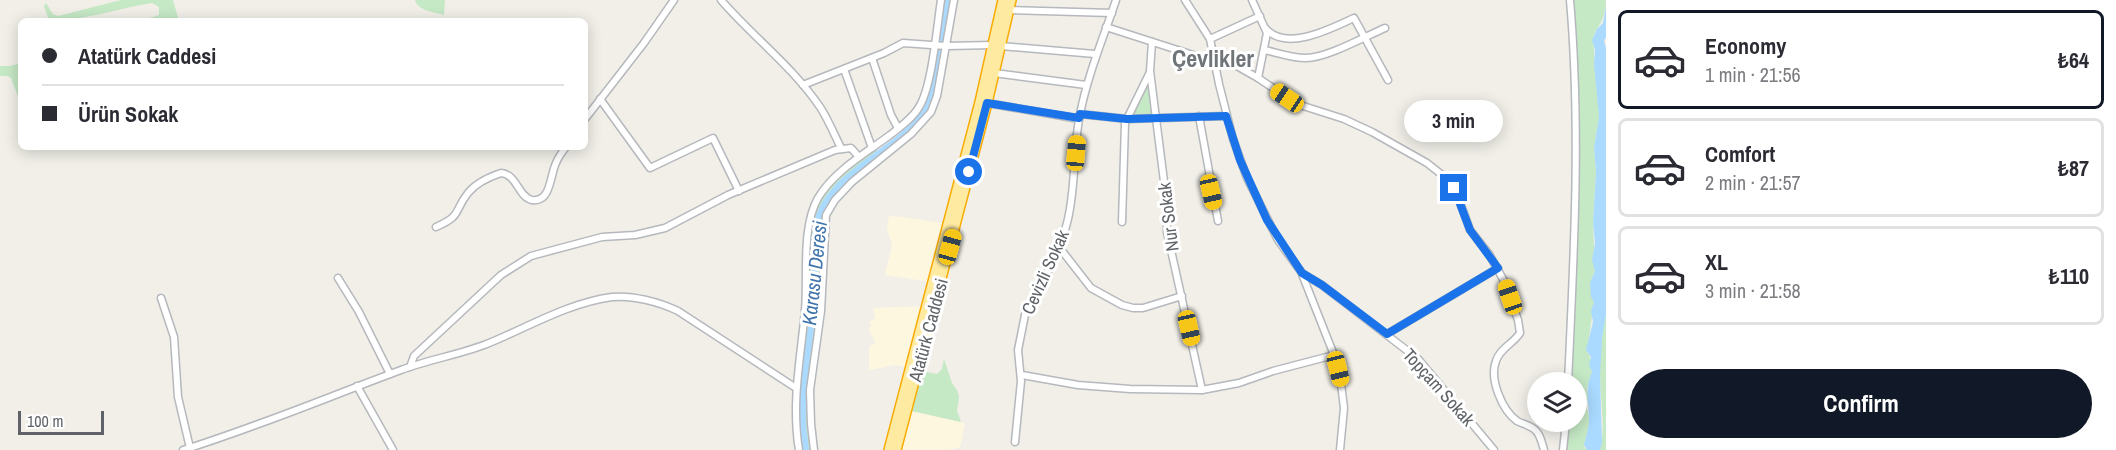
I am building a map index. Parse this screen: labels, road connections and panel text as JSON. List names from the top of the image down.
{
  "streets": {
    "highway": ["Atatürk Caddesi"],
    "street": ["Nur Sokak", "Cevizli Sokak", "Topçam Sokak"]
  },
  "districts": ["Çevlikler"],
  "water": ["Karasu Deresi"],
  "scale_bar": "100 m",
  "page": {
    "list": [
      {
        "name": "Economy",
        "note": "1 min · 21:56",
        "value": "₺64"
      },
      {
        "name": "Comfort",
        "note": "2 min · 21:57",
        "value": "₺87"
      },
      {
        "name": "XL",
        "note": "3 min · 21:58",
        "value": "₺110"
      }
    ],
    "banner": ["Atatürk Caddesi", "Ürün Sokak"],
    "bubble": "3 min",
    "buttons": "Confirm",
    "scale": "100 m"
  }
}
